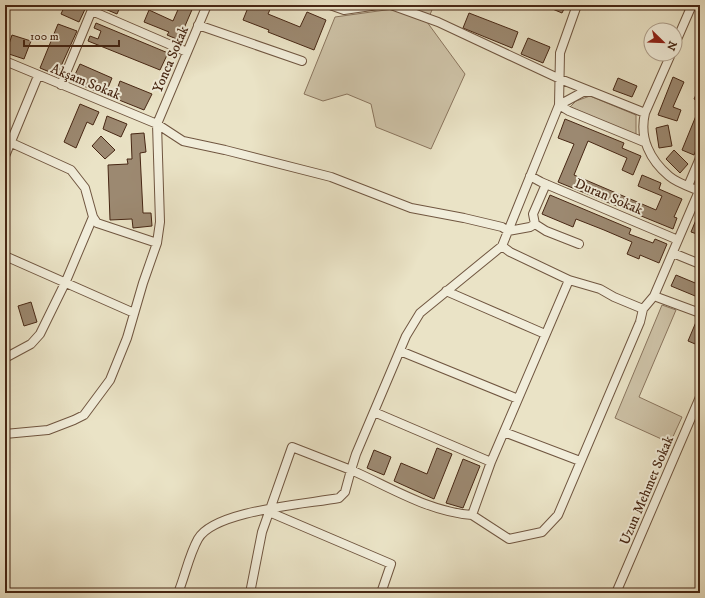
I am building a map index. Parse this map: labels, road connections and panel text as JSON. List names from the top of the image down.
{
  "streets": {
    "street": [
      "Yonca Sokak",
      "Akşam Sokak",
      "Duran Sokak",
      "Uzun Mehmet Sokak"
    ]
  },
  "crossings": [
    ["Yonca Sokak", "Akşam Sokak"]
  ],
  "scale_bar": "100 m",
  "north": "bottom right"
}
